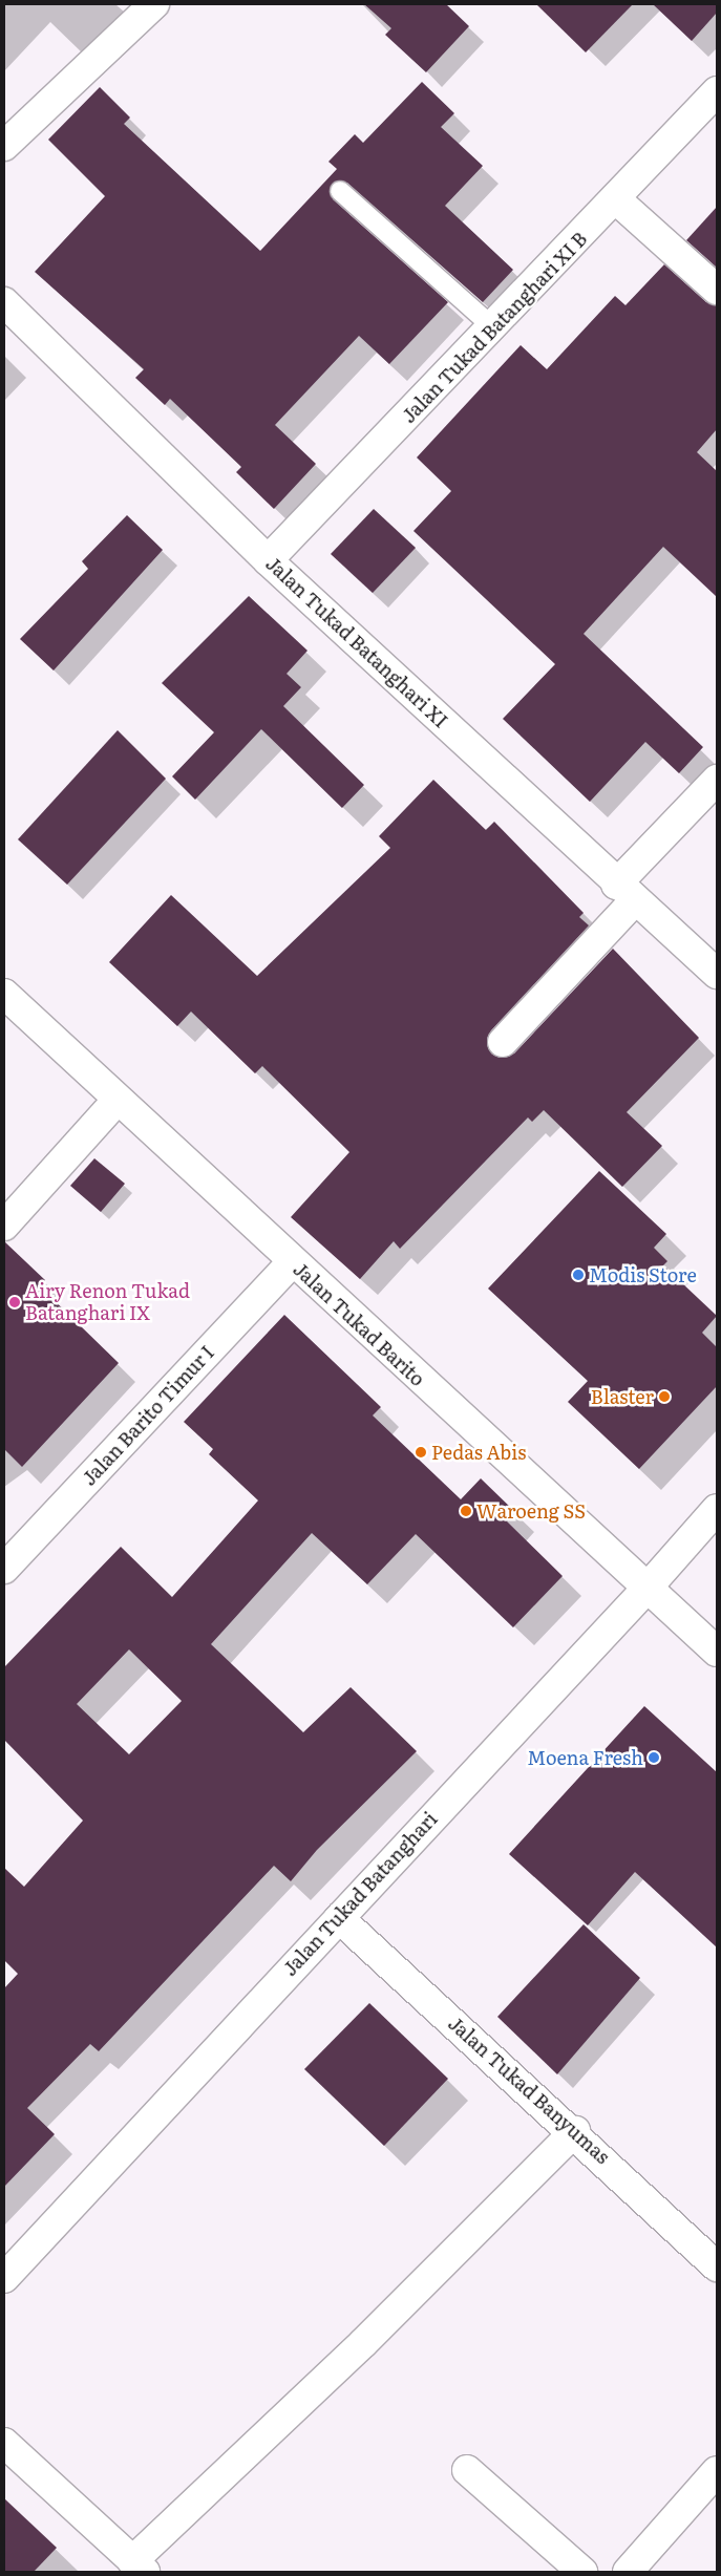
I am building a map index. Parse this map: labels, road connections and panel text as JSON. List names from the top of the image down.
{
  "streets": {
    "street": [
      "Jalan Tukad Batanghari XI B",
      "Jalan Tukad Batanghari XI",
      "Jalan Tukad Barito",
      "Jalan Barito Timur I",
      "Jalan Tukad Batanghari",
      "Jalan Tukad Banyumas"
    ]
  },
  "crossings": [
    ["Jalan Tukad Batanghari XI B", "Jalan Tukad Batanghari XI"],
    ["Jalan Tukad Barito", "Jalan Barito Timur I"],
    ["Jalan Tukad Barito", "Jalan Tukad Batanghari"],
    ["Jalan Tukad Batanghari", "Jalan Tukad Banyumas"]
  ],
  "places": [
    "Modis Store",
    "Airy Renon Tukad Batanghari IX",
    "Blaster",
    "Pedas Abis",
    "Waroeng SS",
    "Moena Fresh"
  ]
}
